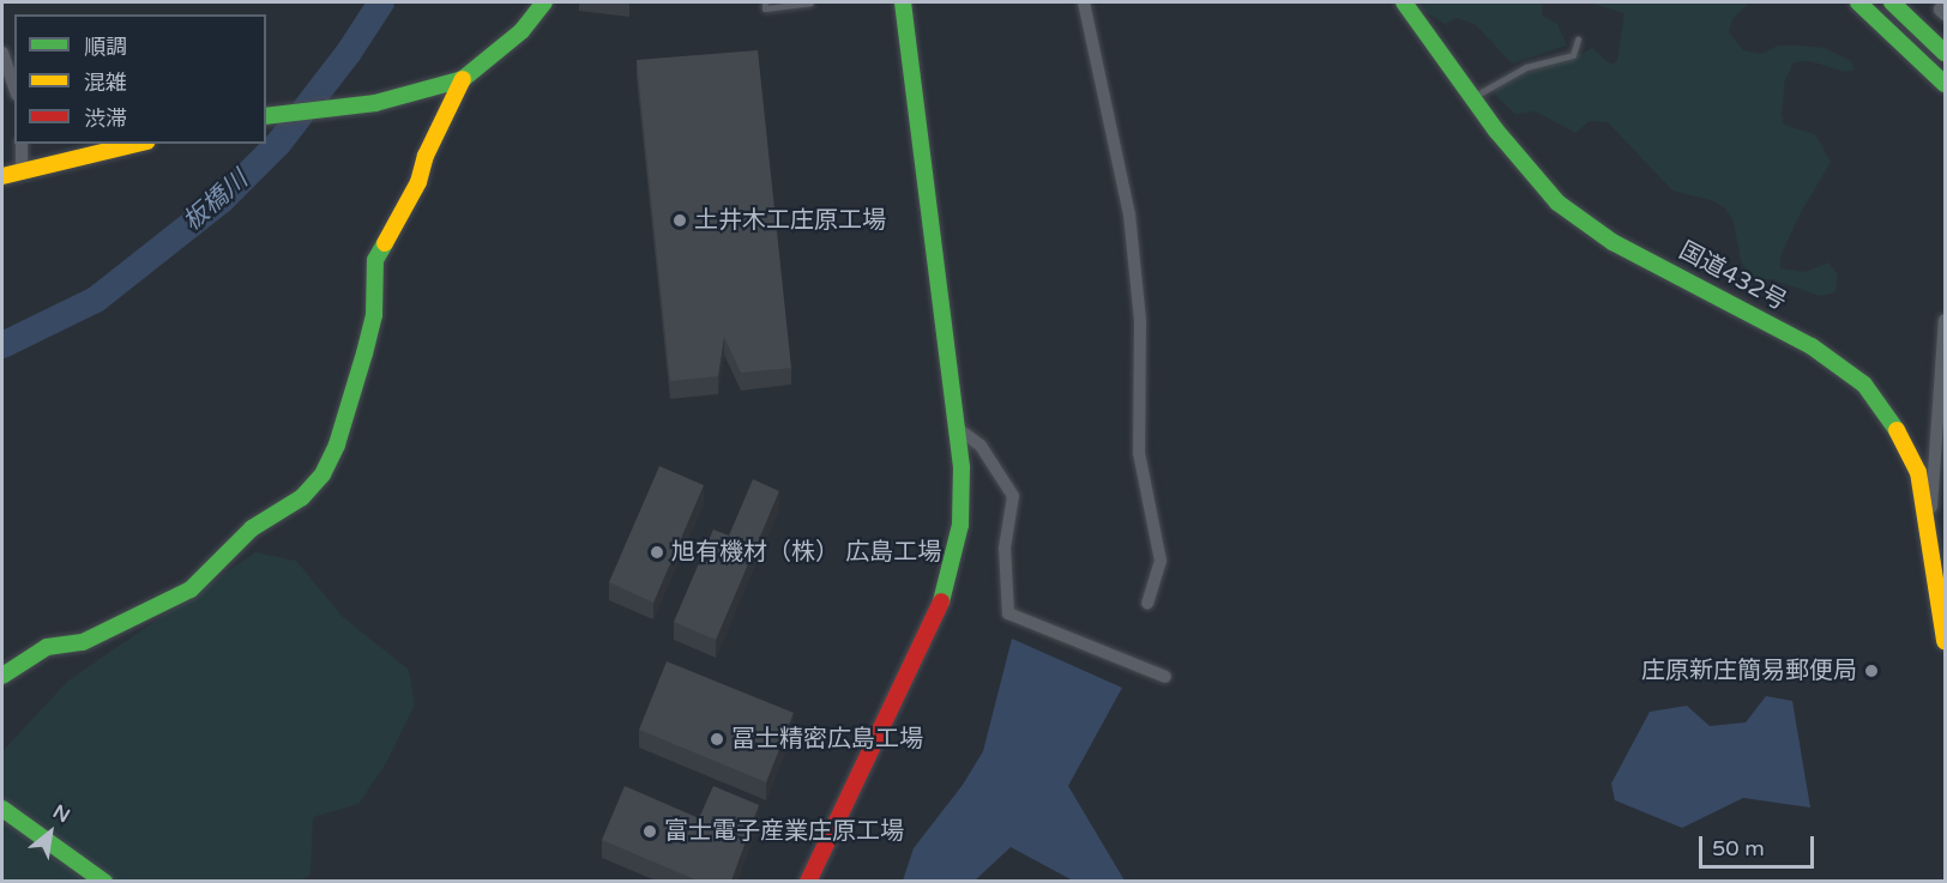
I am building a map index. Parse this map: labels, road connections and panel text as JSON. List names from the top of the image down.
{
  "streets": {
    "main road": ["国道432号"]
  },
  "water": ["板橋川"],
  "places": [
    "土井木工庄原工場",
    "旭有機材（株） 広島工場",
    "庄原新庄簡易郵便局",
    "冨士精密広島工場",
    "富士電子産業庄原工場"
  ],
  "legend": ["順調", "混雑", "渋滞"],
  "scale_bar": "50 m",
  "north": "top right"
}
